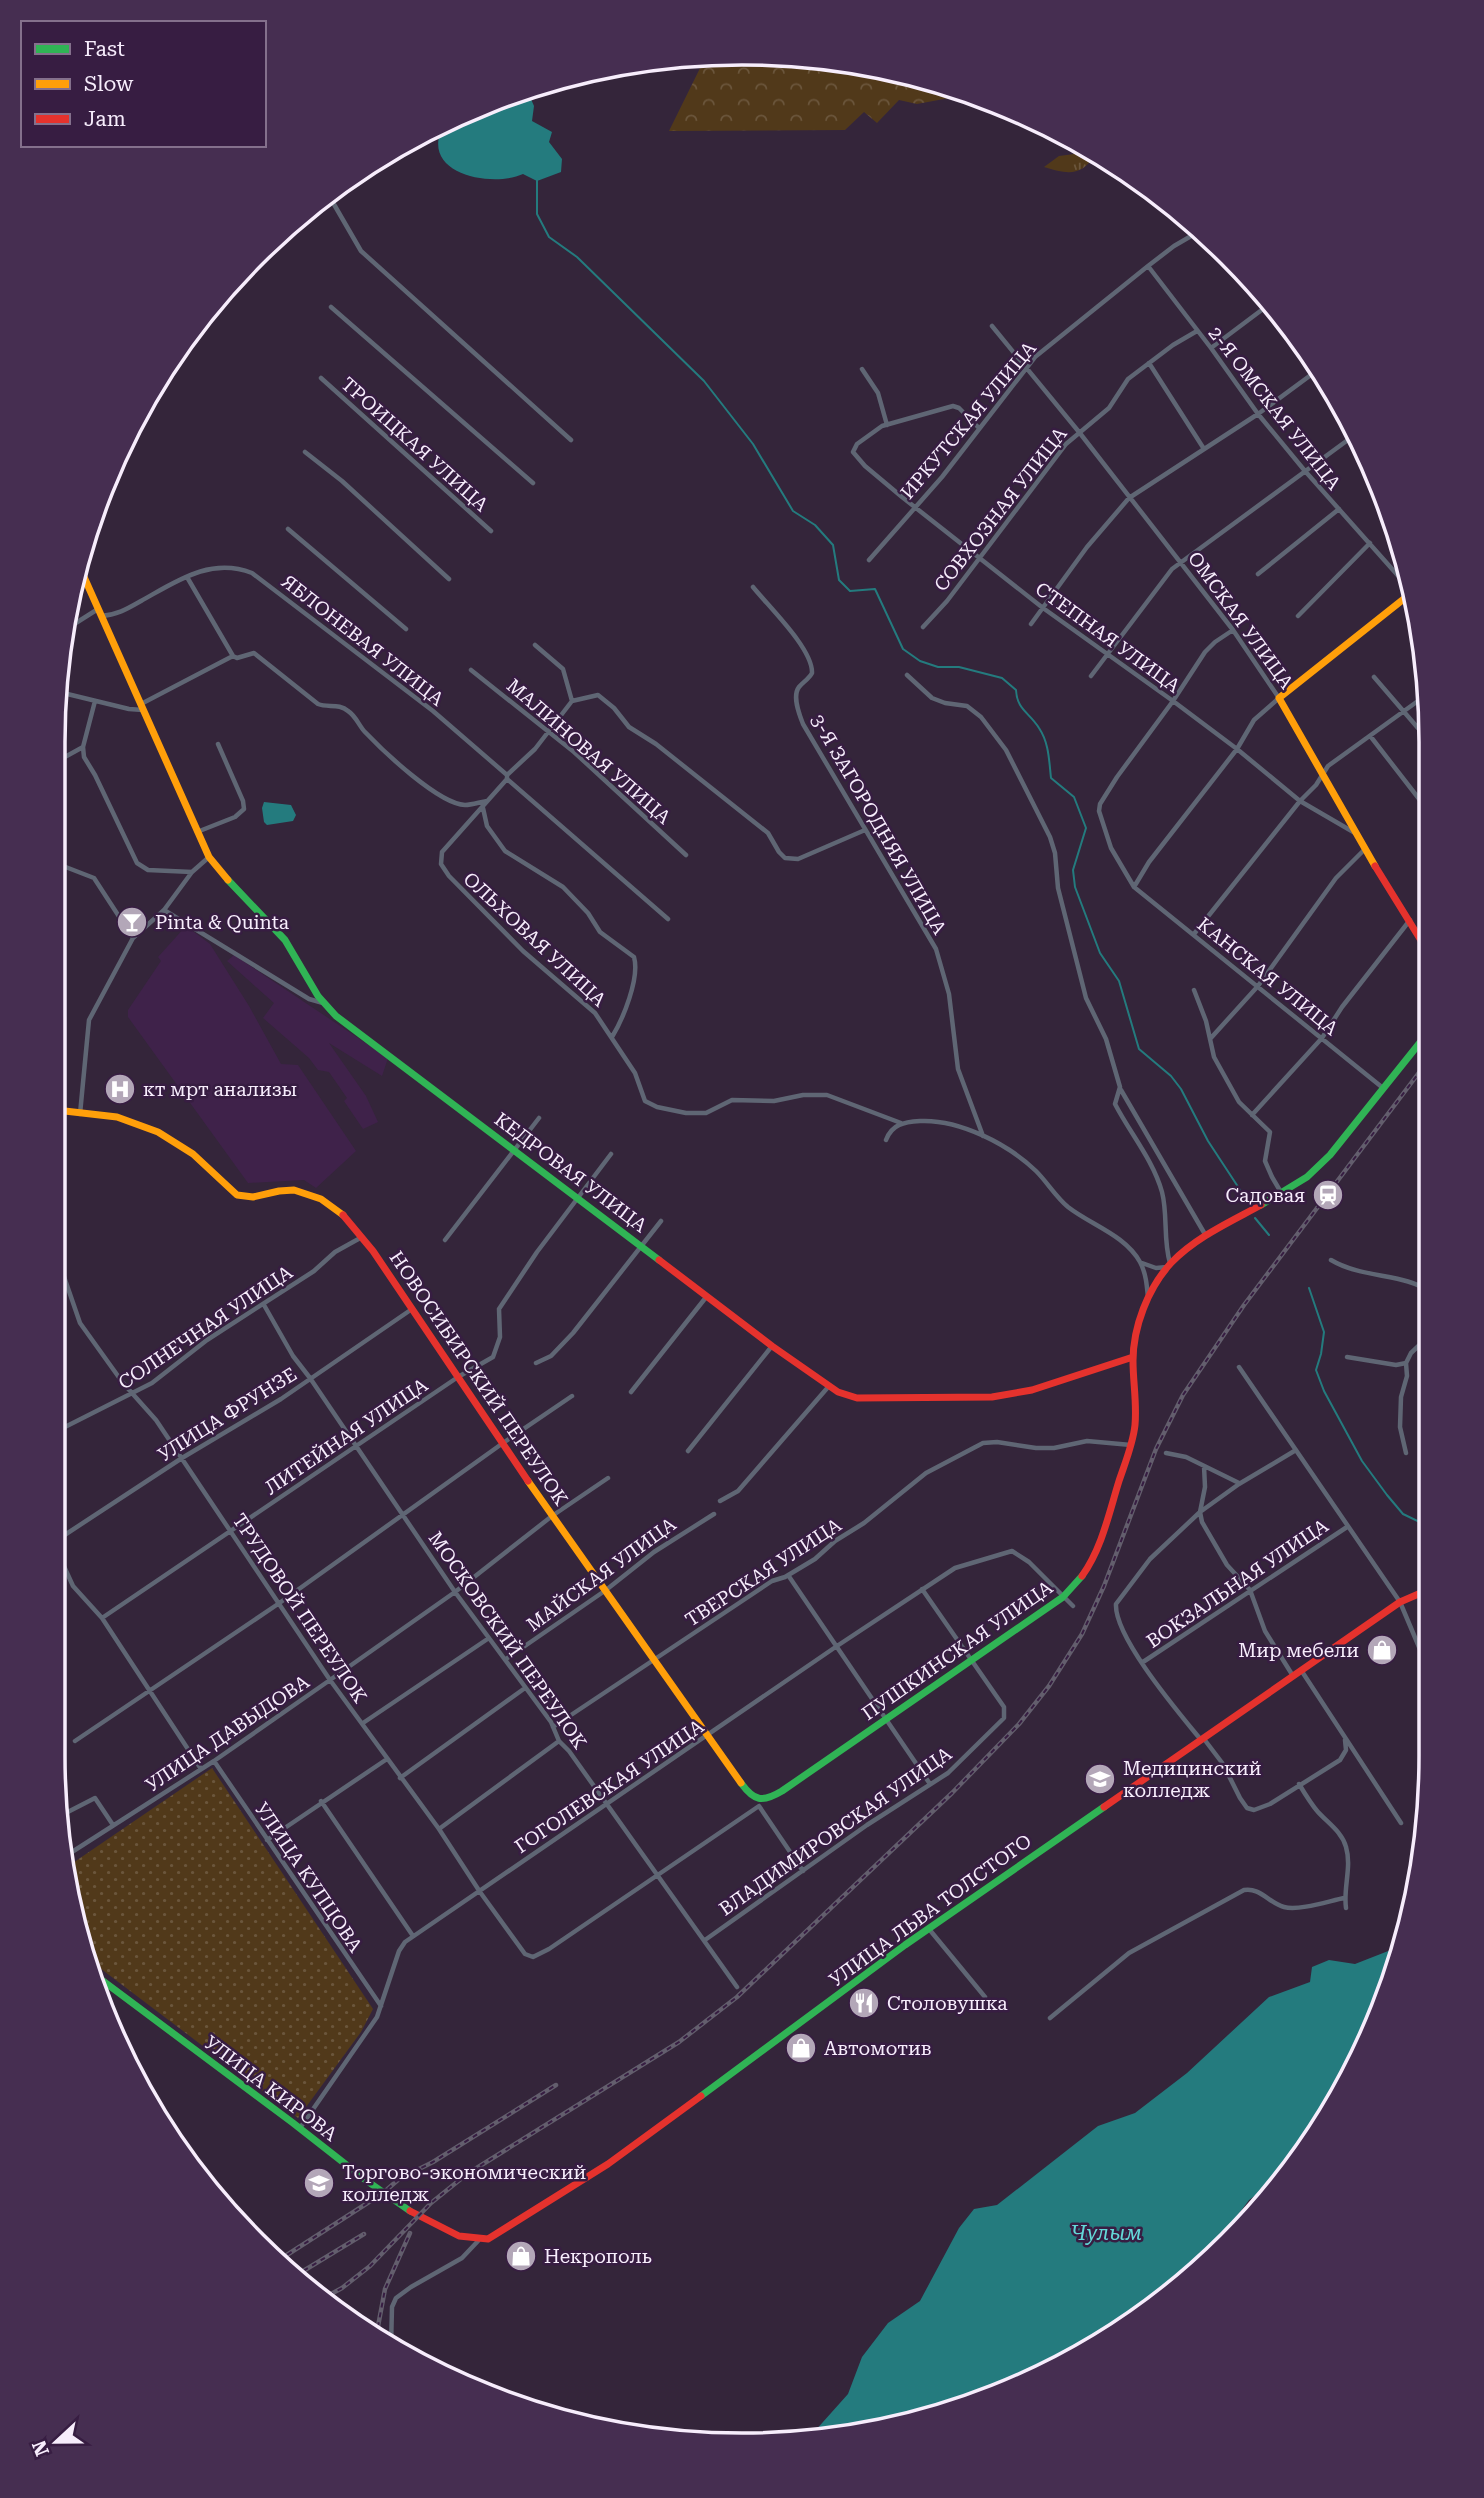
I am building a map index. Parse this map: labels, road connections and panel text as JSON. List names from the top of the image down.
{
  "streets": {
    "street": [
      "2-Я ОМСКАЯ УЛИЦА",
      "ИРКУТСКАЯ УЛИЦА",
      "ТРОИЦКАЯ УЛИЦА",
      "СОВХОЗНАЯ УЛИЦА",
      "ОМСКАЯ УЛИЦА",
      "СТЕПНАЯ УЛИЦА",
      "ЯБЛОНЕВАЯ УЛИЦА",
      "МАЛИНОВАЯ УЛИЦА",
      "3-Я ЗАГОРОДНЯЯ УЛИЦА",
      "ОЛЬХОВАЯ УЛИЦА",
      "КАНСКАЯ УЛИЦА",
      "КЕДРОВАЯ УЛИЦА",
      "СОЛНЕЧНАЯ УЛИЦА",
      "НОВОСИБИРСКИЙ ПЕРЕУЛОК",
      "УЛИЦА ФРУНЗЕ",
      "ЛИТЕЙНАЯ УЛИЦА",
      "ТВЕРСКАЯ УЛИЦА",
      "МАЙСКАЯ УЛИЦА",
      "ВОКЗАЛЬНАЯ УЛИЦА",
      "ТРУДОВОЙ ПЕРЕУЛОК",
      "МОСКОВСКИЙ ПЕРЕУЛОК",
      "ПУШКИНСКАЯ УЛИЦА",
      "УЛИЦА ДАВЫДОВА",
      "ГОГОЛЕВСКАЯ УЛИЦА",
      "ВЛАДИМИРОВСКАЯ УЛИЦА",
      "УЛИЦА КУПЦОВА",
      "УЛИЦА ЛЬВА ТОЛСТОГО",
      "УЛИЦА КИРОВА"
    ]
  },
  "crossings": [
    ["2-Я ОМСКАЯ УЛИЦА", "ИРКУТСКАЯ УЛИЦА"],
    ["2-Я ОМСКАЯ УЛИЦА", "СОВХОЗНАЯ УЛИЦА"],
    ["ИРКУТСКАЯ УЛИЦА", "ОМСКАЯ УЛИЦА"],
    ["ИРКУТСКАЯ УЛИЦА", "СТЕПНАЯ УЛИЦА"],
    ["СОВХОЗНАЯ УЛИЦА", "ОМСКАЯ УЛИЦА"],
    ["СОВХОЗНАЯ УЛИЦА", "СТЕПНАЯ УЛИЦА"],
    ["ОМСКАЯ УЛИЦА", "СТЕПНАЯ УЛИЦА"],
    ["ЯБЛОНЕВАЯ УЛИЦА", "КЕДРОВАЯ УЛИЦА"],
    ["КЕДРОВАЯ УЛИЦА", "ЛИТЕЙНАЯ УЛИЦА"],
    ["КЕДРОВАЯ УЛИЦА", "ПУШКИНСКАЯ УЛИЦА"],
    ["СОЛНЕЧНАЯ УЛИЦА", "НОВОСИБИРСКИЙ ПЕРЕУЛОК"],
    ["СОЛНЕЧНАЯ УЛИЦА", "ТРУДОВОЙ ПЕРЕУЛОК"],
    ["СОЛНЕЧНАЯ УЛИЦА", "МОСКОВСКИЙ ПЕРЕУЛОК"],
    ["НОВОСИБИРСКИЙ ПЕРЕУЛОК", "УЛИЦА ФРУНЗЕ"],
    ["НОВОСИБИРСКИЙ ПЕРЕУЛОК", "ЛИТЕЙНАЯ УЛИЦА"],
    ["НОВОСИБИРСКИЙ ПЕРЕУЛОК", "ТВЕРСКАЯ УЛИЦА"],
    ["НОВОСИБИРСКИЙ ПЕРЕУЛОК", "МАЙСКАЯ УЛИЦА"],
    ["НОВОСИБИРСКИЙ ПЕРЕУЛОК", "ПУШКИНСКАЯ УЛИЦА"],
    ["НОВОСИБИРСКИЙ ПЕРЕУЛОК", "УЛИЦА ДАВЫДОВА"],
    ["НОВОСИБИРСКИЙ ПЕРЕУЛОК", "ГОГОЛЕВСКАЯ УЛИЦА"],
    ["НОВОСИБИРСКИЙ ПЕРЕУЛОК", "ВЛАДИМИРОВСКАЯ УЛИЦА"],
    ["УЛИЦА ФРУНЗЕ", "ТРУДОВОЙ ПЕРЕУЛОК"],
    ["УЛИЦА ФРУНЗЕ", "МОСКОВСКИЙ ПЕРЕУЛОК"],
    ["ЛИТЕЙНАЯ УЛИЦА", "ТРУДОВОЙ ПЕРЕУЛОК"],
    ["ЛИТЕЙНАЯ УЛИЦА", "МОСКОВСКИЙ ПЕРЕУЛОК"],
    ["ТВЕРСКАЯ УЛИЦА", "МОСКОВСКИЙ ПЕРЕУЛОК"],
    ["ТВЕРСКАЯ УЛИЦА", "ПУШКИНСКАЯ УЛИЦА"],
    ["МАЙСКАЯ УЛИЦА", "МОСКОВСКИЙ ПЕРЕУЛОК"],
    ["ТРУДОВОЙ ПЕРЕУЛОК", "ПУШКИНСКАЯ УЛИЦА"],
    ["ТРУДОВОЙ ПЕРЕУЛОК", "УЛИЦА ДАВЫДОВА"],
    ["ТРУДОВОЙ ПЕРЕУЛОК", "ГОГОЛЕВСКАЯ УЛИЦА"],
    ["МОСКОВСКИЙ ПЕРЕУЛОК", "ПУШКИНСКАЯ УЛИЦА"],
    ["МОСКОВСКИЙ ПЕРЕУЛОК", "УЛИЦА ДАВЫДОВА"],
    ["МОСКОВСКИЙ ПЕРЕУЛОК", "ГОГОЛЕВСКАЯ УЛИЦА"],
    ["МОСКОВСКИЙ ПЕРЕУЛОК", "ВЛАДИМИРОВСКАЯ УЛИЦА"],
    ["ПУШКИНСКАЯ УЛИЦА", "ГОГОЛЕВСКАЯ УЛИЦА"],
    ["ПУШКИНСКАЯ УЛИЦА", "ВЛАДИМИРОВСКАЯ УЛИЦА"],
    ["УЛИЦА ДАВЫДОВА", "УЛИЦА КУПЦОВА"],
    ["ГОГОЛЕВСКАЯ УЛИЦА", "УЛИЦА КУПЦОВА"],
    ["ГОГОЛЕВСКАЯ УЛИЦА", "УЛИЦА КИРОВА"],
    ["УЛИЦА ЛЬВА ТОЛСТОГО", "УЛИЦА КИРОВА"]
  ],
  "water": ["Чулым"],
  "places": {
    "bar": ["Pinta & Quinta"],
    "hospital": ["кт мрт анализы"],
    "station": ["Садовая"],
    "shop": ["Мир мебели", "Автомотив", "Некрополь"],
    "school or university": ["Медицинский колледж", "Торгово-экономический колледж"],
    "restaurant": ["Столовушка"]
  },
  "legend": ["Fast", "Slow", "Jam"],
  "north": "left"
}
